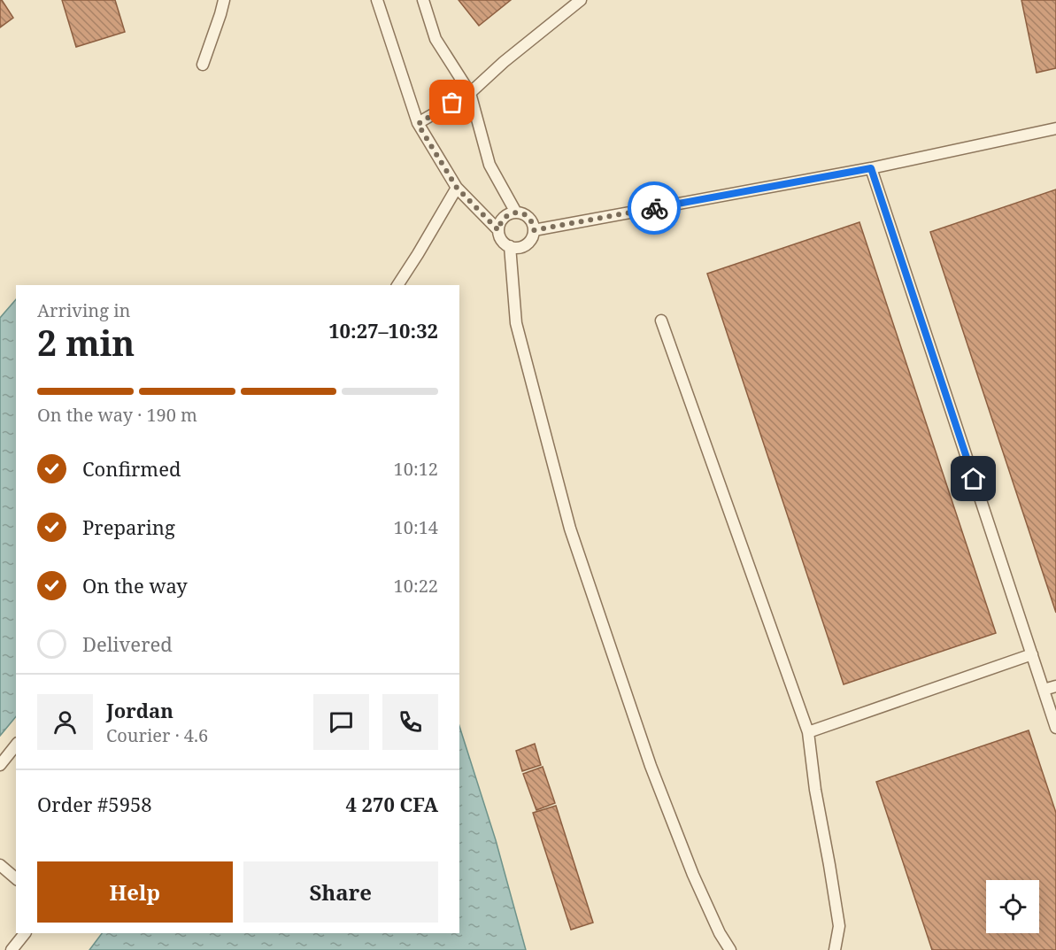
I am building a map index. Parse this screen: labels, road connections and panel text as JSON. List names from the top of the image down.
{
  "page": {
    "heading": ["2 min", "Arriving in", "10:27–10:32"],
    "panel": [
      "Jordan",
      "Courier · 4.6",
      "Order #5958",
      "4 270 CFA"
    ],
    "bar": "On the way · 190 m",
    "list": [
      ["Confirmed", "10:12"],
      ["Preparing", "10:14"],
      ["On the way", "10:22"],
      "Delivered"
    ],
    "buttons": ["Help", "Share"]
  }
}
